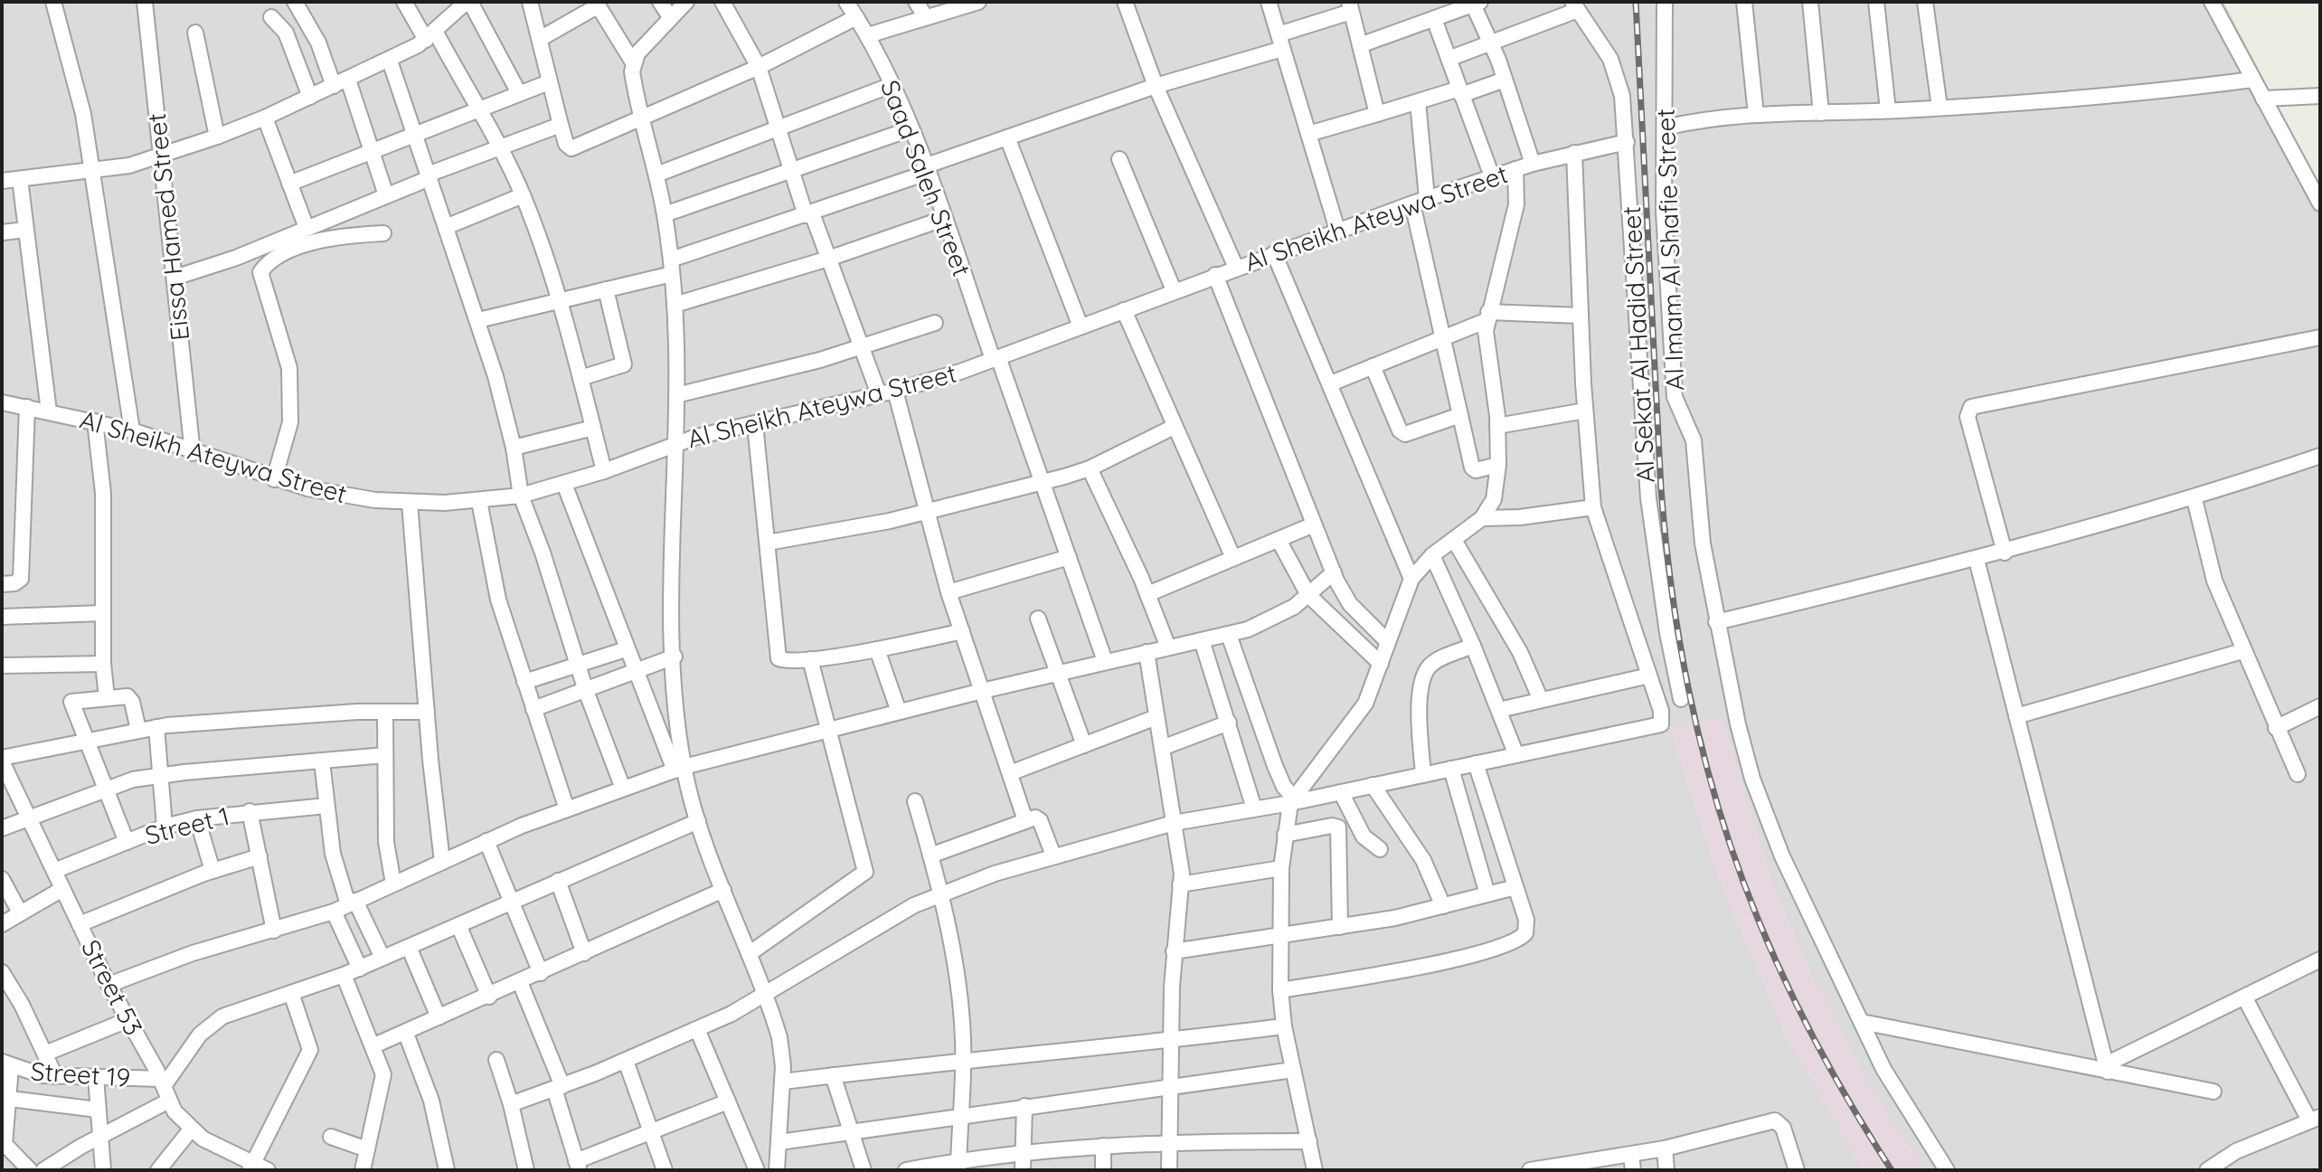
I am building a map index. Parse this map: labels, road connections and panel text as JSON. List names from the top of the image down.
{
  "streets": {
    "street": [
      "Saad Saleh Street",
      "Al Sheikh Ateywa Street",
      "Eissa Hamed Street",
      "Al Imam Al Shafie Street",
      "Al Sekat Al Hadid Street",
      "Street 1",
      "Street 53",
      "Street 19"
    ]
  },
  "crossings": [
    ["Saad Saleh Street", "Al Sheikh Ateywa Street"],
    ["Al Sheikh Ateywa Street", "Eissa Hamed Street"],
    ["Al Sheikh Ateywa Street", "Al Sekat Al Hadid Street"],
    ["Street 1", "Street 53"],
    ["Street 53", "Street 19"]
  ]
}
